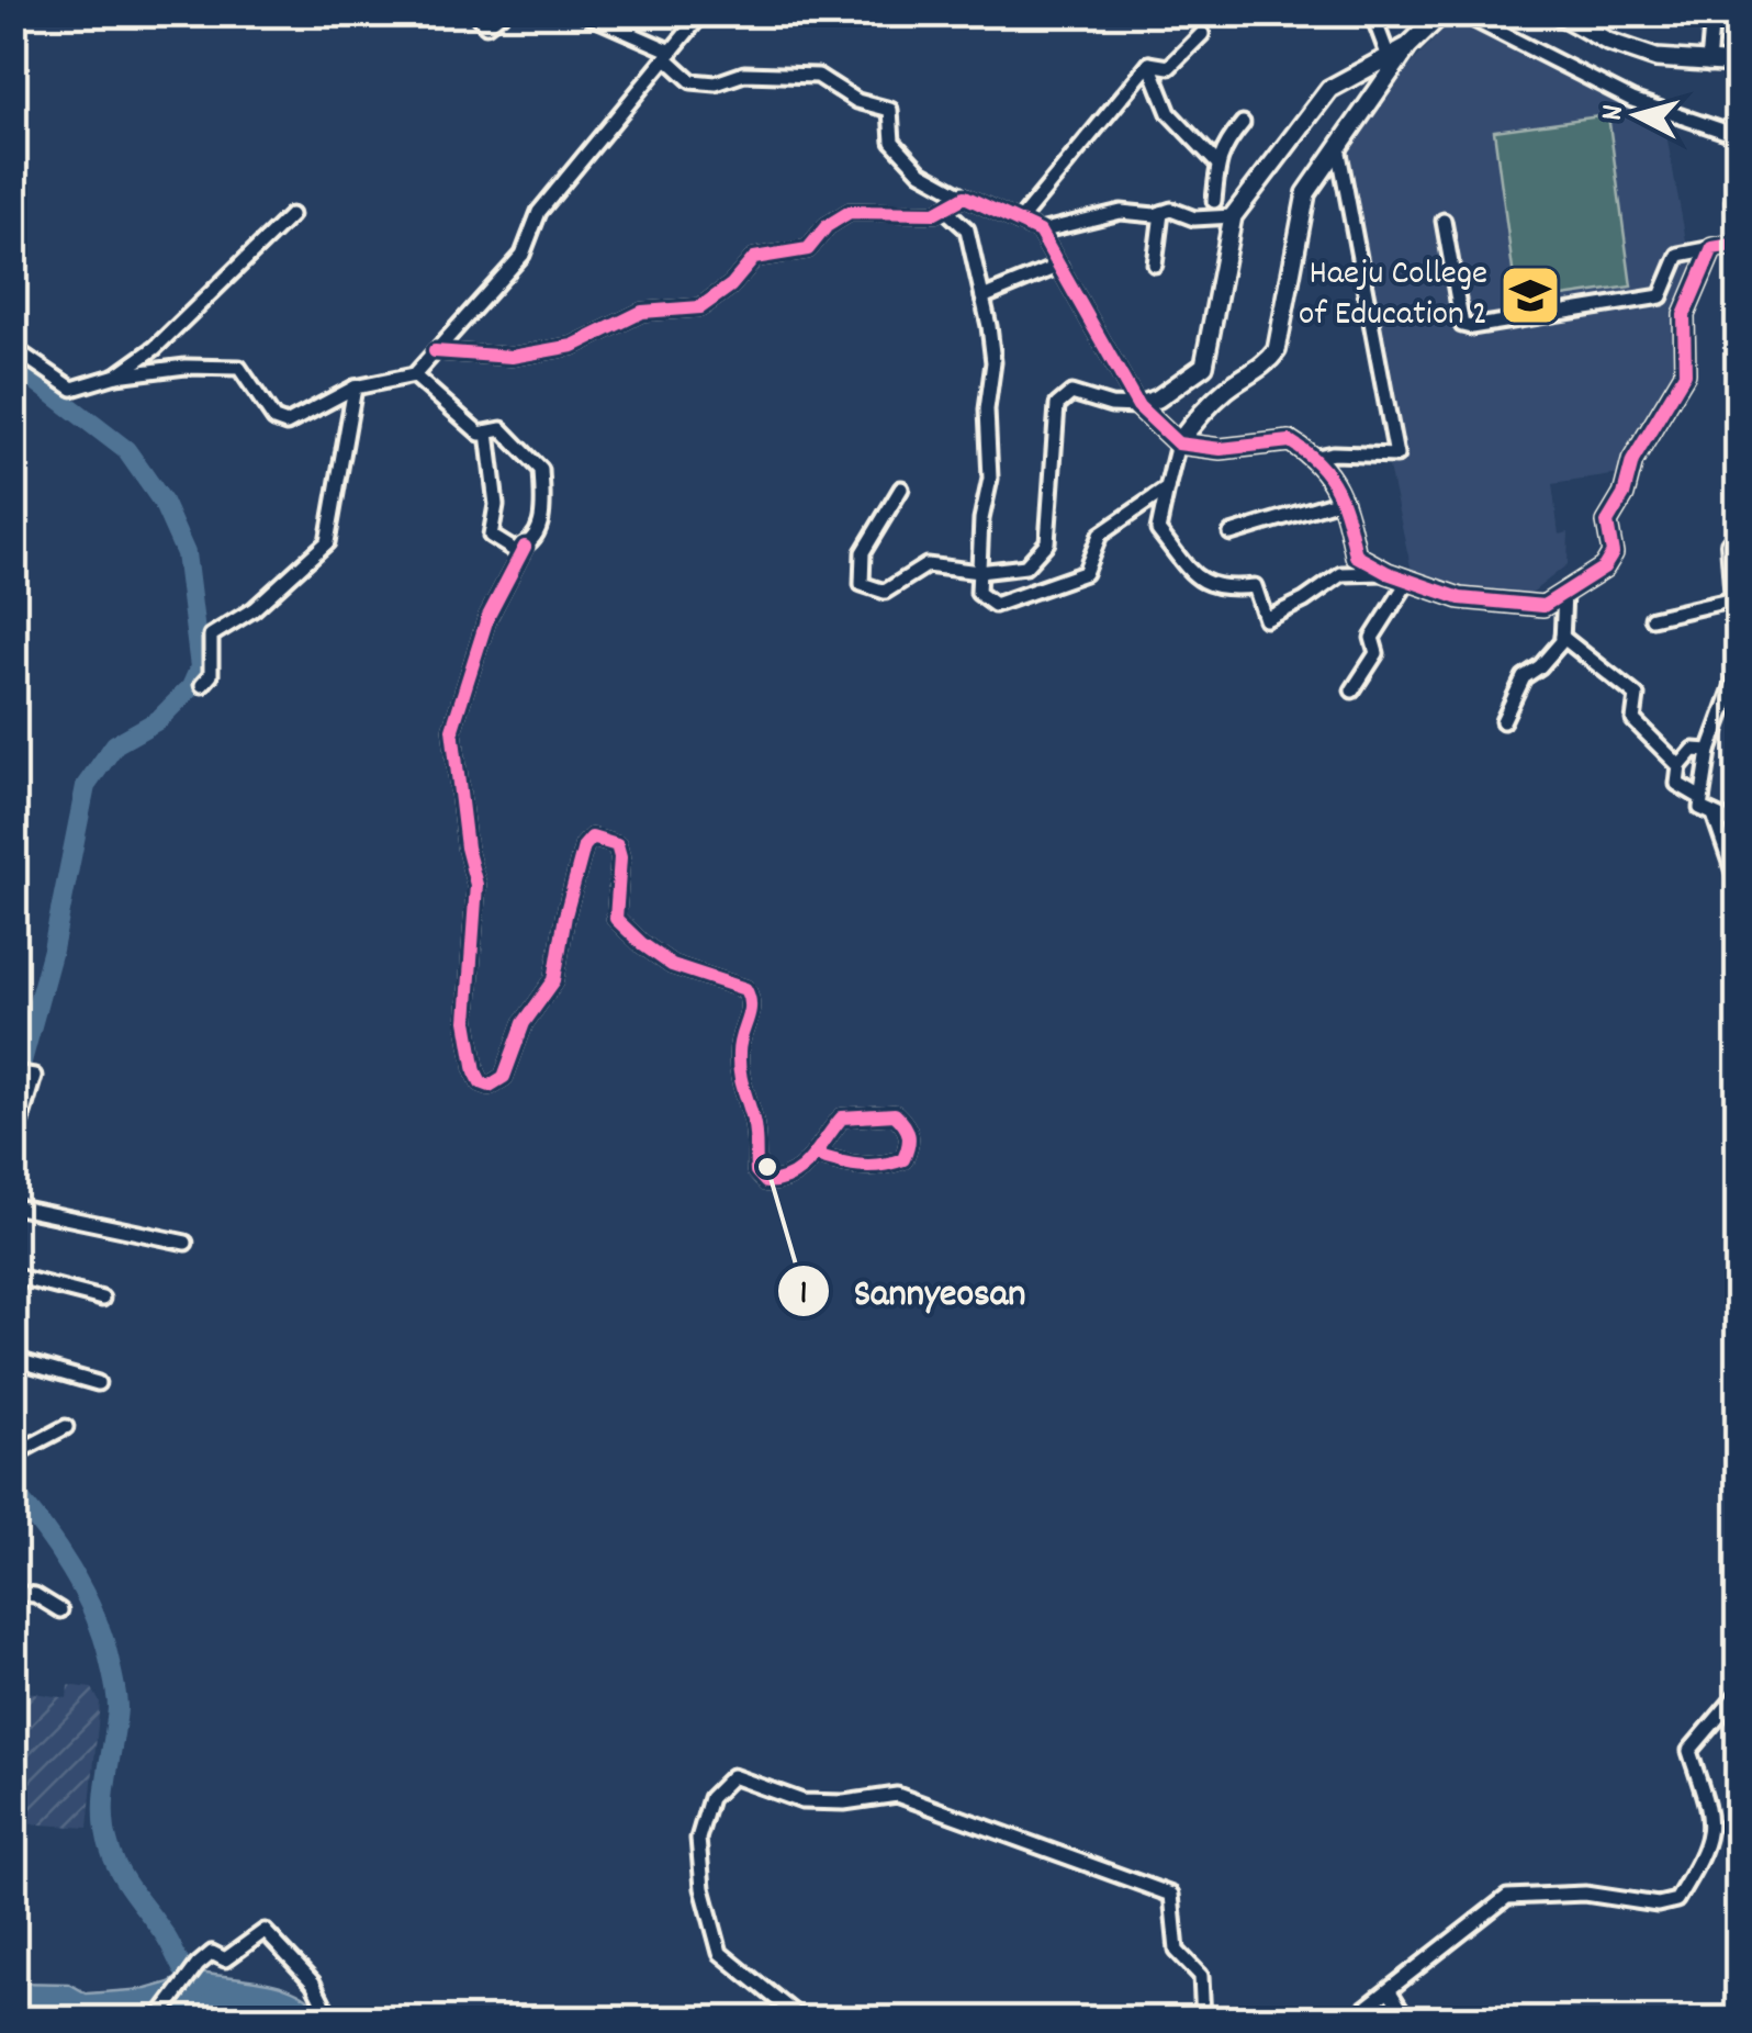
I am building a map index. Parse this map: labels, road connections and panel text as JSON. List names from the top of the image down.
{
  "places": {
    "school or university": ["Haeju College of Education 2"],
    "other": ["Sannyeosan"]
  },
  "north": "left"
}
